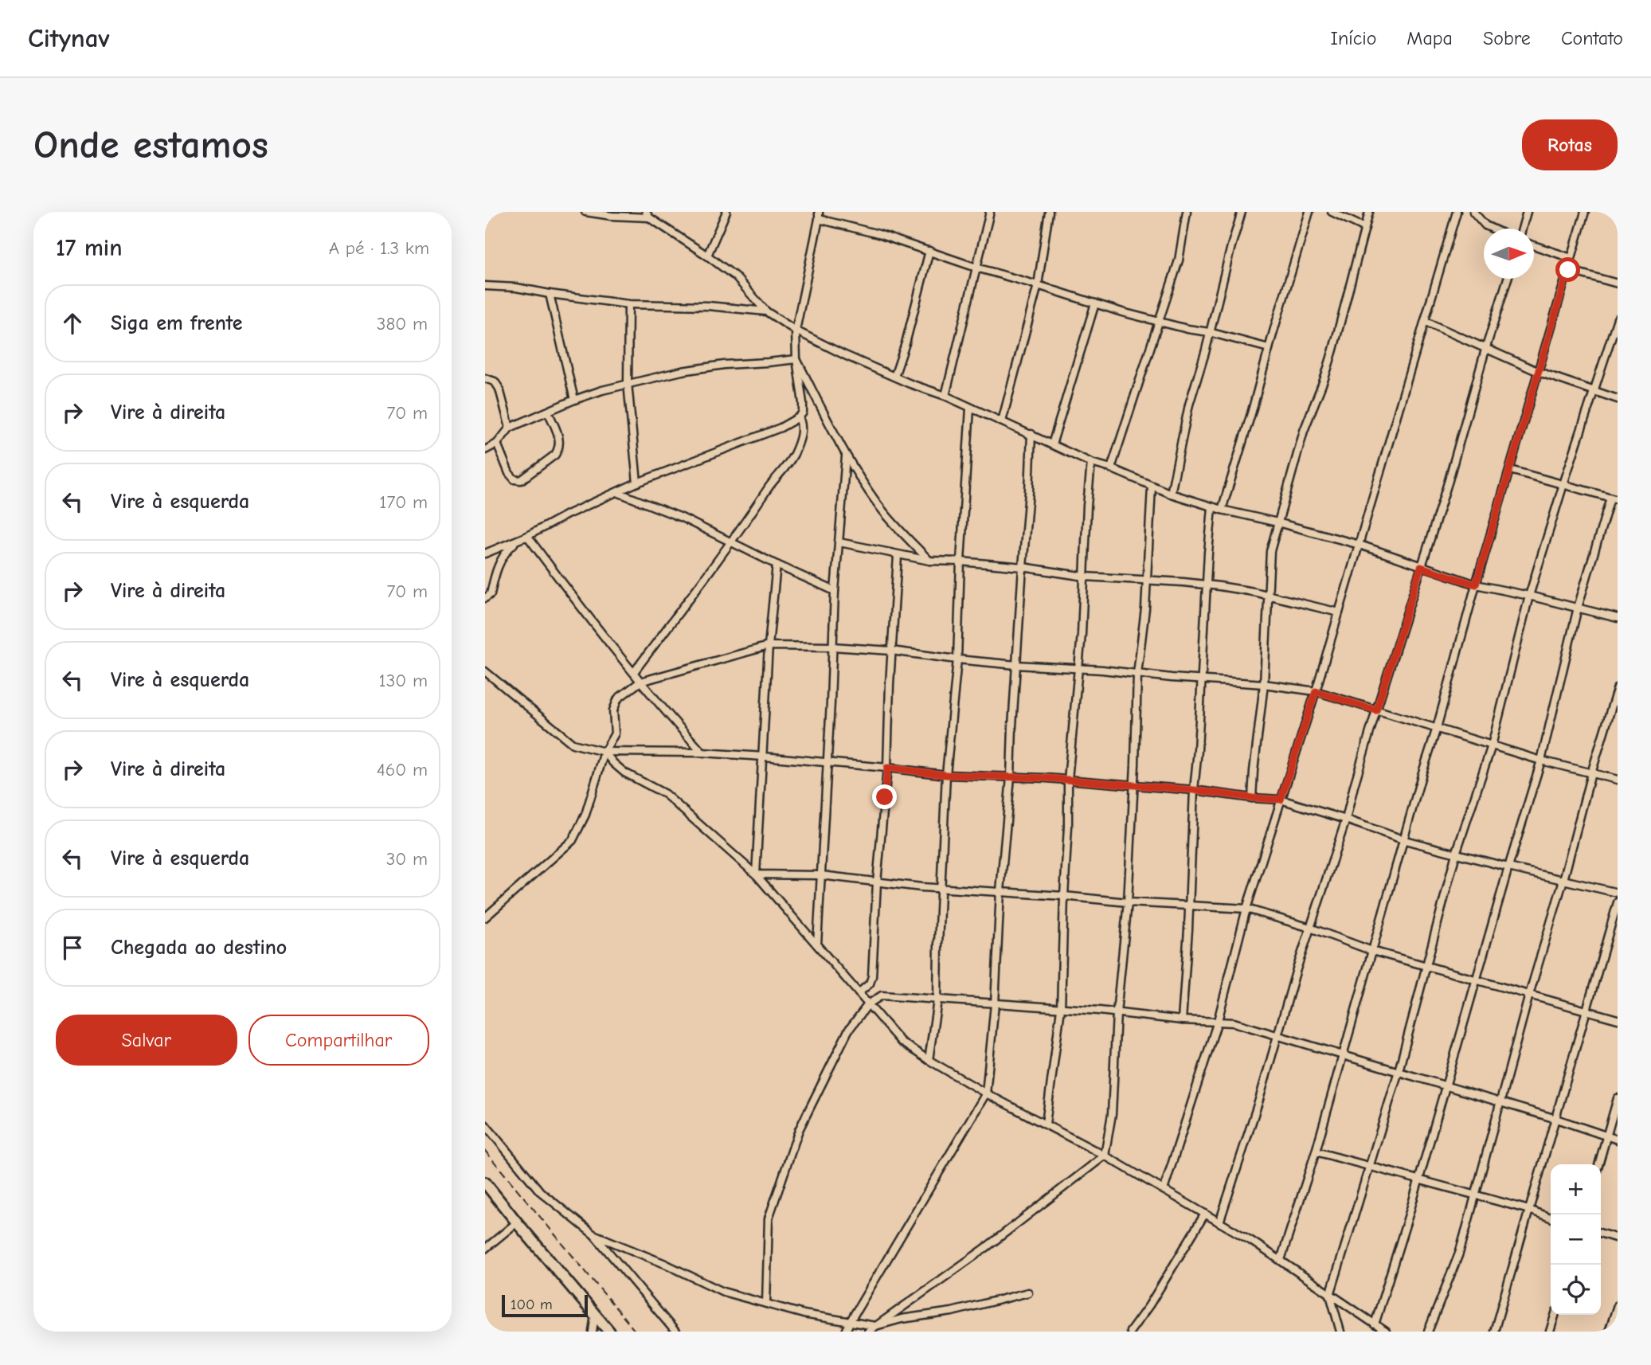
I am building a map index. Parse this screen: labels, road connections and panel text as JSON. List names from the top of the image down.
{
  "scale_bar": "100 m",
  "north": "right",
  "page": {
    "header": "Citynav",
    "nav": [
      "Início",
      "Mapa",
      "Sobre",
      "Contato"
    ],
    "buttons": [
      "Rotas",
      ["Salvar", "Compartilhar"]
    ],
    "title": "Onde estamos",
    "heading": ["17 min", "A pé · 1.3 km"],
    "list": [
      ["Siga em frente", "380 m"],
      ["Vire à direita", "70 m"],
      ["Vire à esquerda", "170 m"],
      ["Vire à direita", "70 m"],
      ["Vire à esquerda", "130 m"],
      ["Vire à direita", "460 m"],
      ["Vire à esquerda", "30 m"],
      "Chegada ao destino"
    ],
    "map_buttons": ["+", "−"],
    "scale": "100 m"
  }
}
